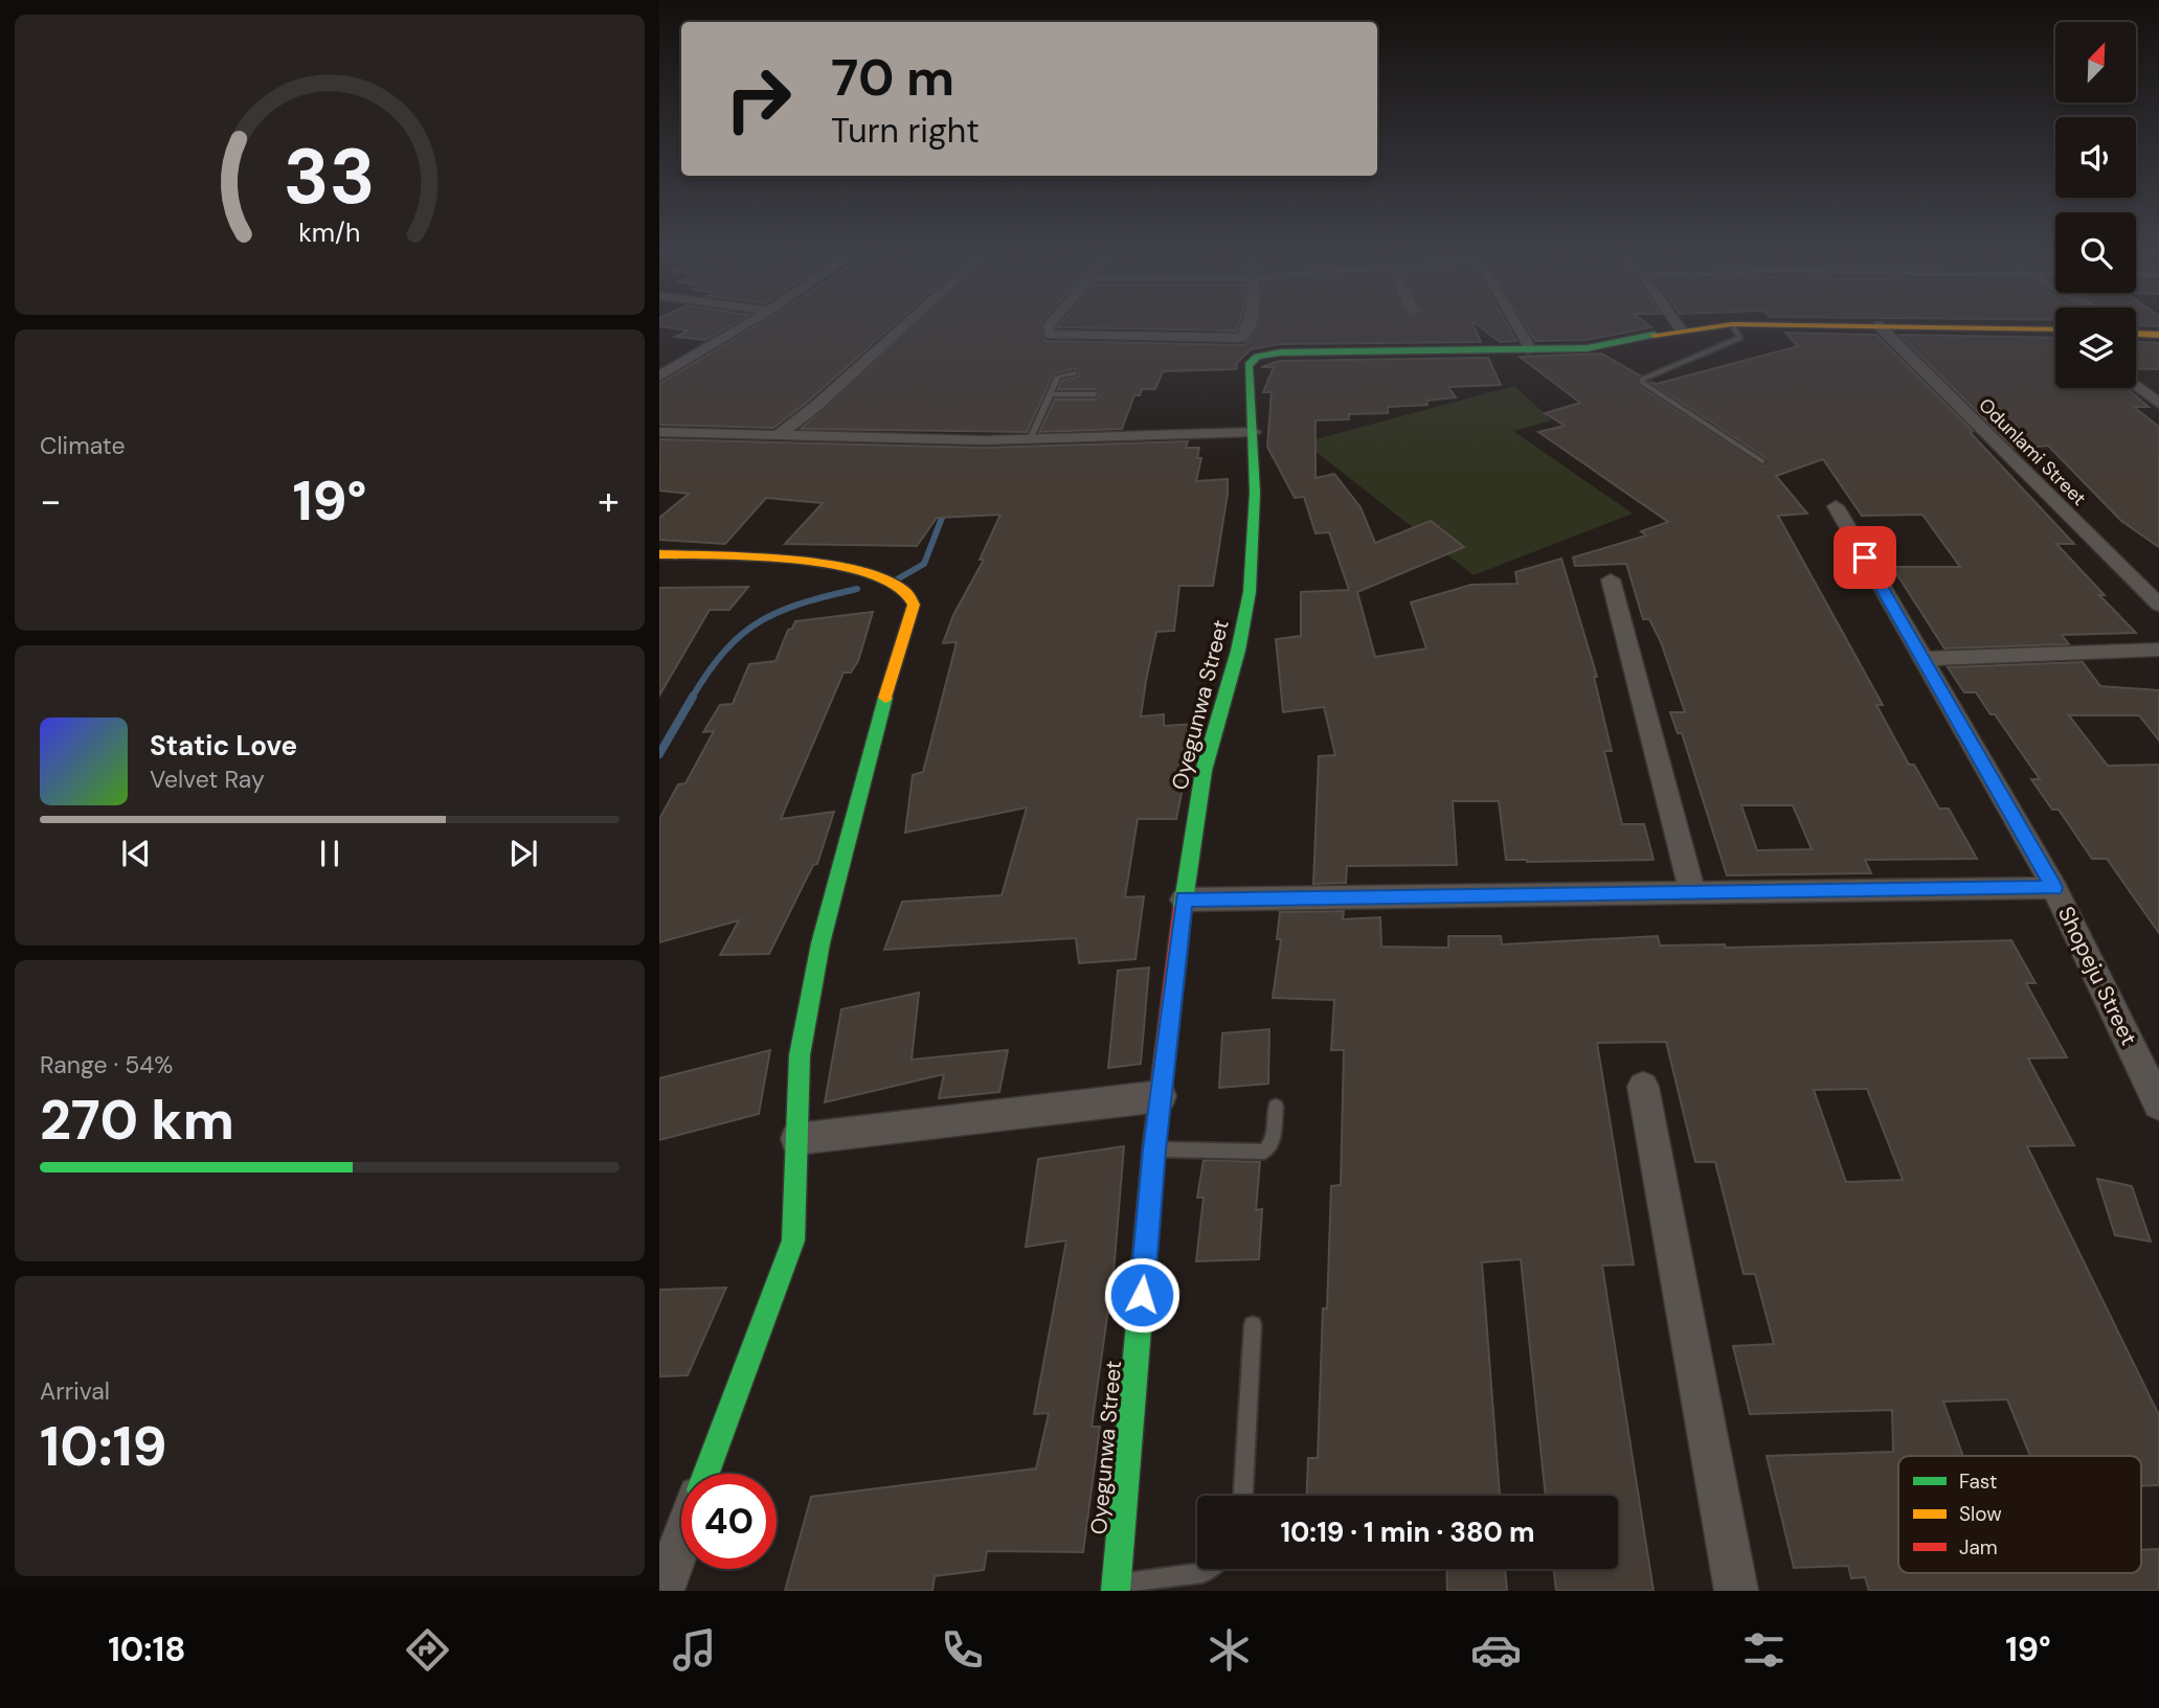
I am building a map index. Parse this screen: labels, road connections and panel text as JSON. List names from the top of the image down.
{
  "streets": {
    "street": ["Odunlami Street", "Oyegunwa Street", "Shopeju Street"]
  },
  "legend": ["Fast", "Slow", "Jam"],
  "north": "top right",
  "page": {
    "turn": ["70 m", "Turn right"],
    "tile": [
      "Climate",
      ["Range · 54%", "270 km"],
      ["Arrival", "10:19"]
    ],
    "heat": ["−", "19°", "+"],
    "song": ["Static Love", "Velvet Ray"],
    "limit": "40",
    "trip": "10:19 · 1 min · 380 m",
    "tabs": ["10:18", "19°"],
    "gauge": ["33", "km/h"]
  }
}
